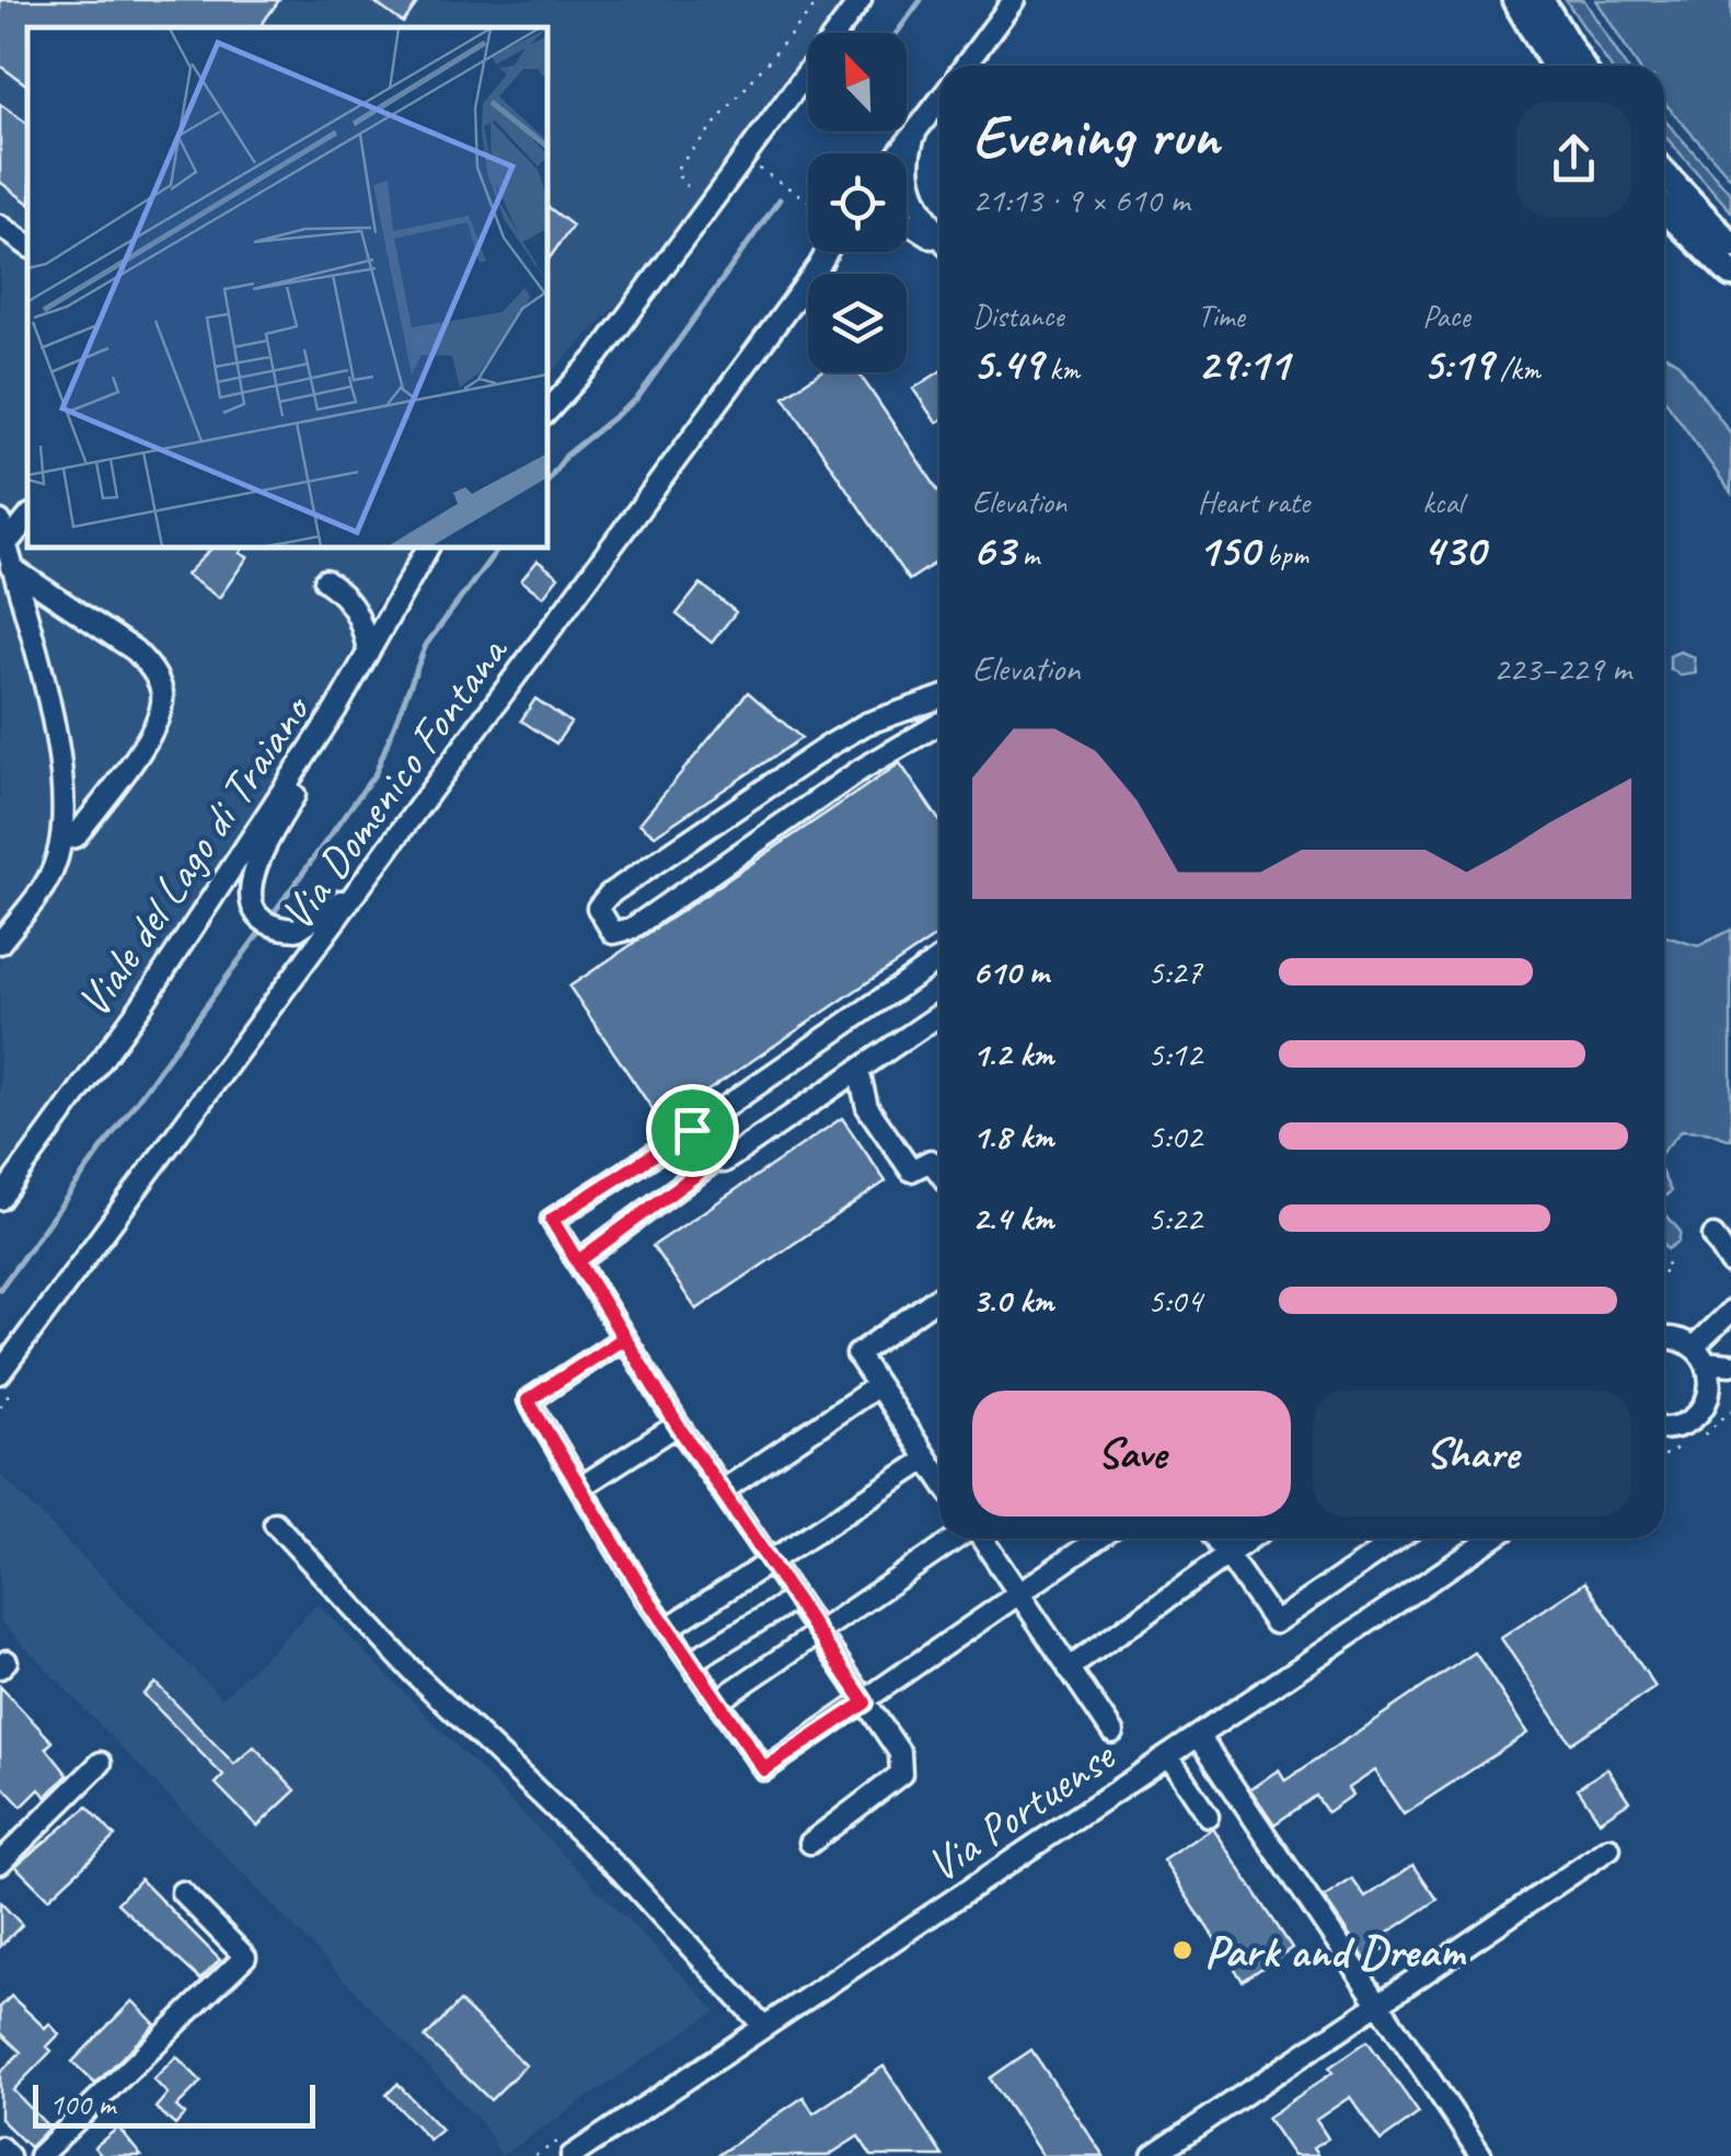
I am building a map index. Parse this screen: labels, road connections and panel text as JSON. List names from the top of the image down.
{
  "streets": {
    "street": ["Via Domenico Fontana", "Viale del Lago di Traiano", "Via Portuense"]
  },
  "places": ["Park and Dream"],
  "scale_bar": "100 m",
  "north": "top left",
  "page": {
    "heading": ["Evening run", "21:13 · 9 × 610 m"],
    "stats": [
      ["Distance", "5.49 km"],
      ["Time", "29:11"],
      ["Pace", "5:19 /km"],
      ["Elevation", "63 m"],
      ["Heart rate", "150 bpm"],
      ["kcal", "430"]
    ],
    "chart": ["Elevation", "223–229 m"],
    "list": [
      {
        "name": "610 m",
        "note": "5:27"
      },
      {
        "name": "1.2 km",
        "note": "5:12"
      },
      {
        "name": "1.8 km",
        "note": "5:02"
      },
      {
        "name": "2.4 km",
        "note": "5:22"
      },
      {
        "name": "3.0 km",
        "note": "5:04"
      }
    ],
    "buttons": ["Save", "Share"],
    "scale": "100 m"
  }
}
